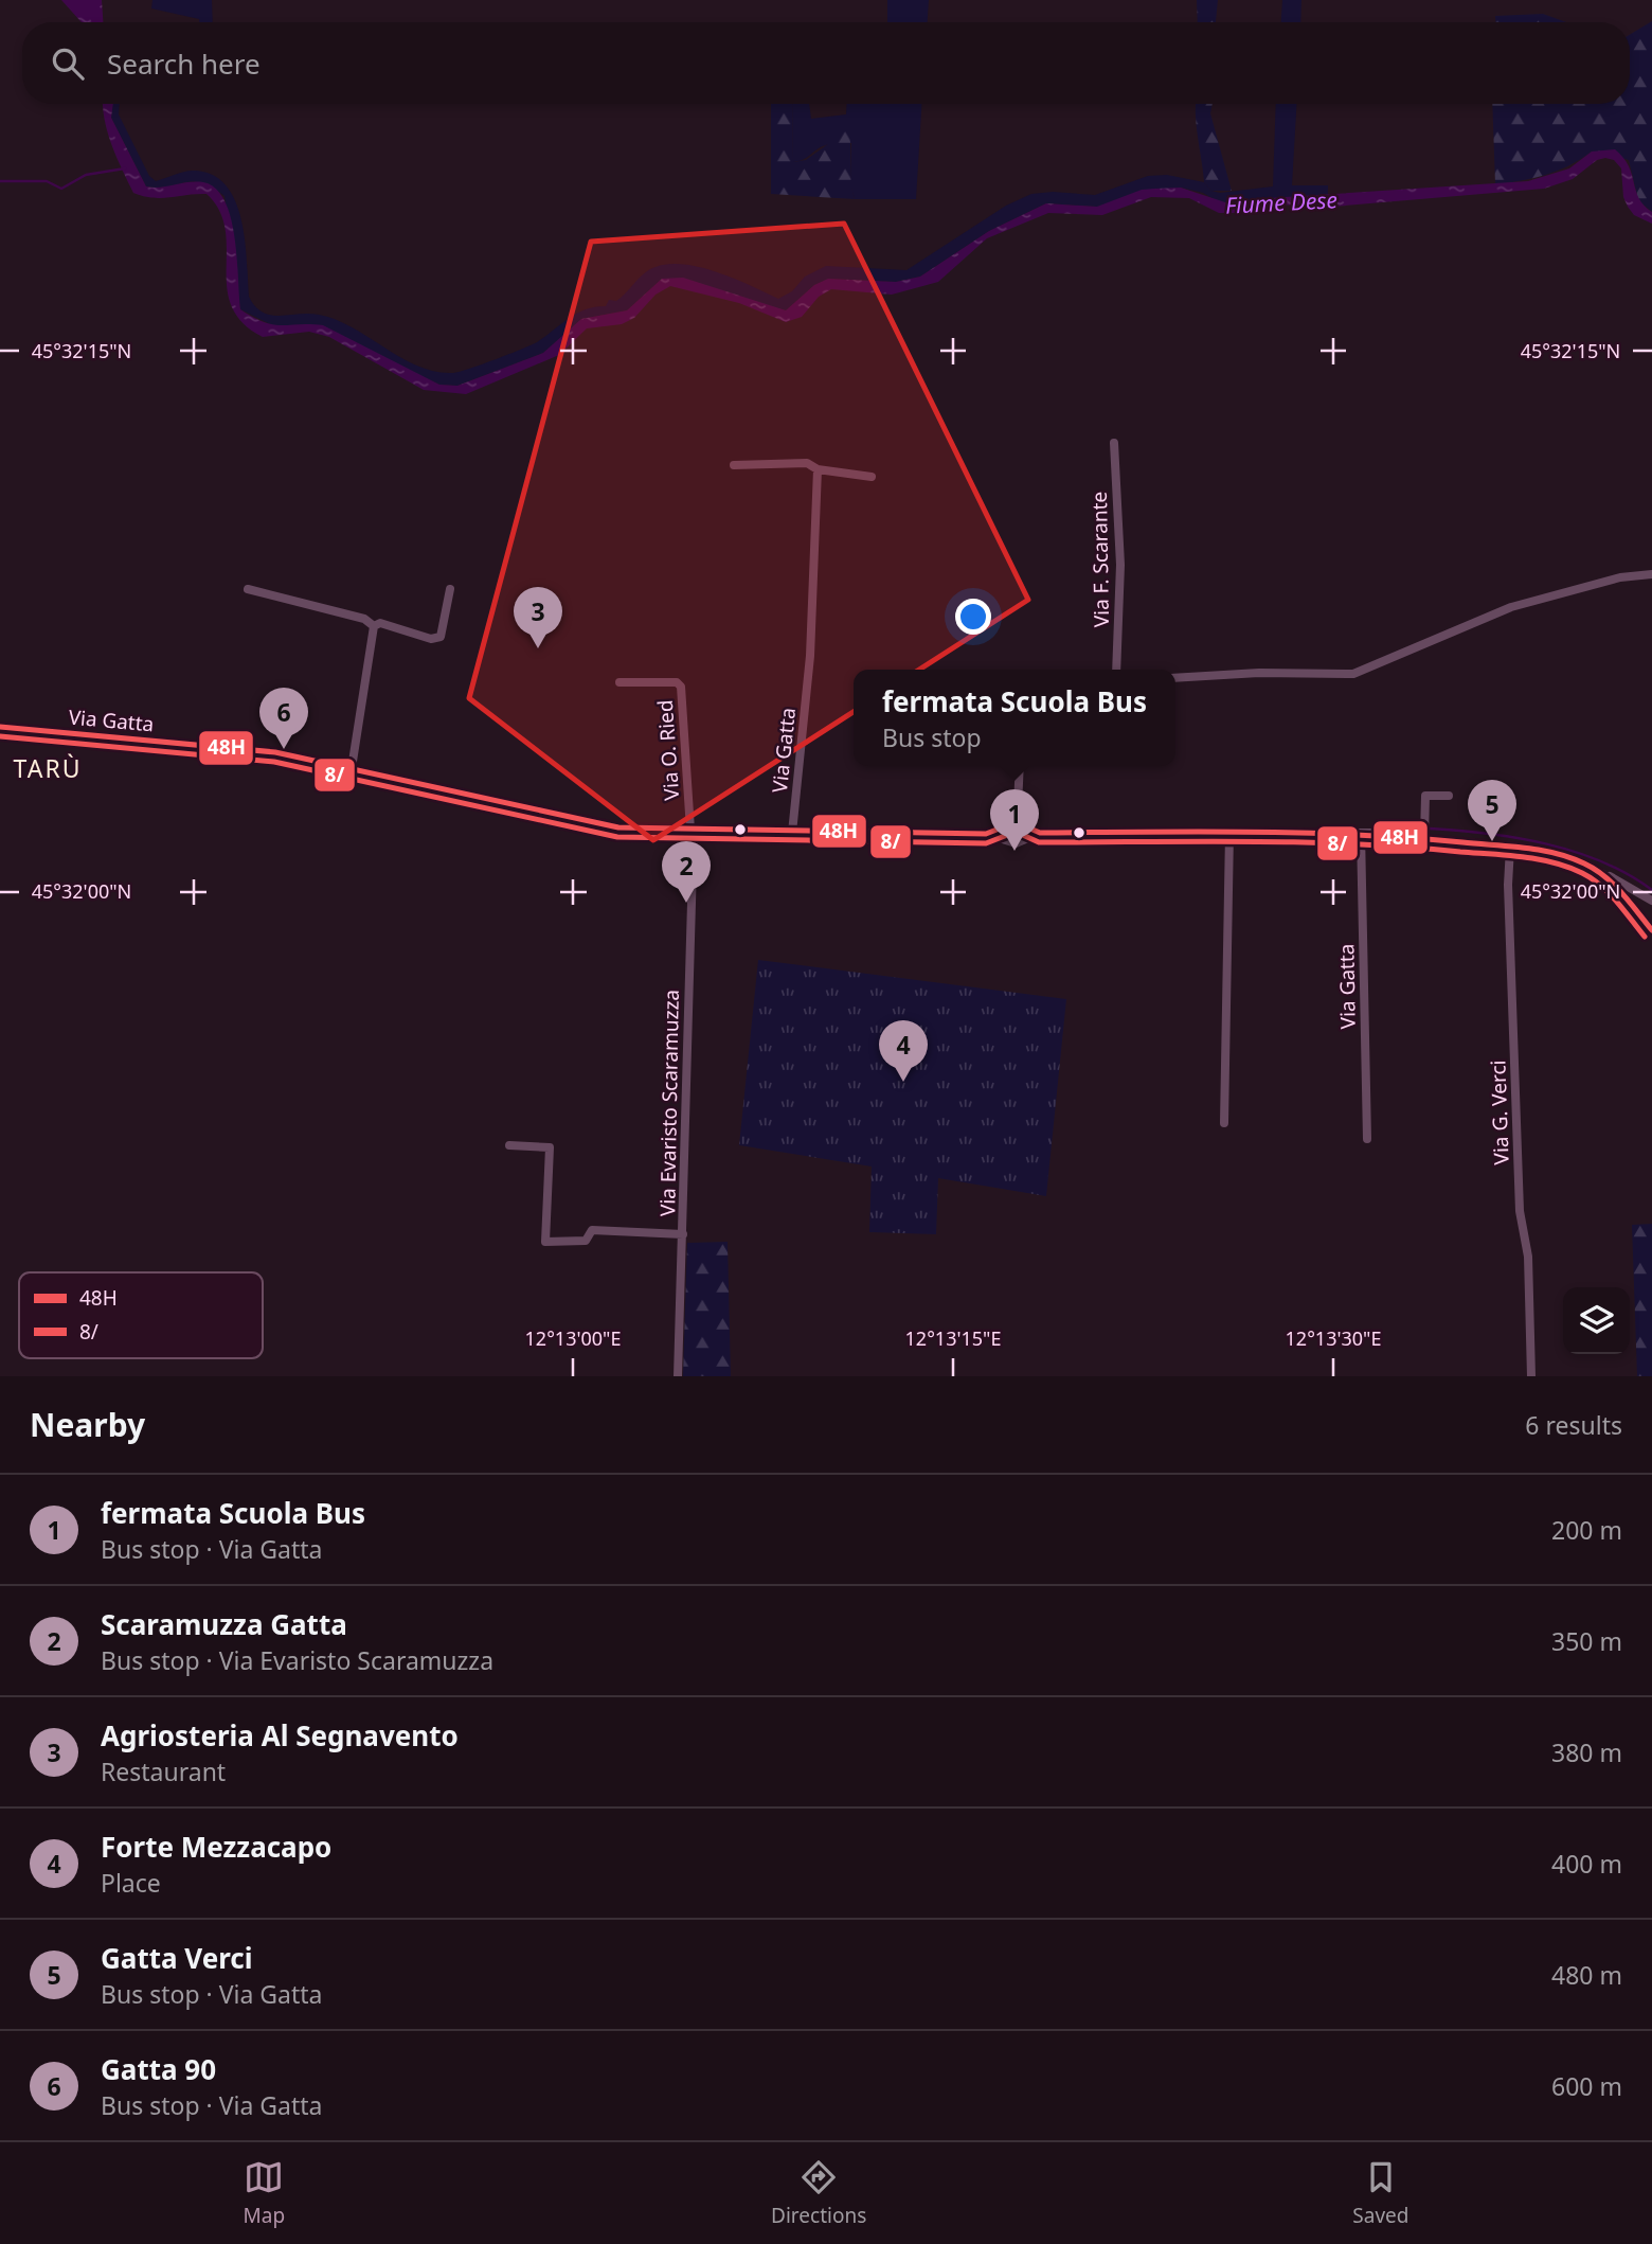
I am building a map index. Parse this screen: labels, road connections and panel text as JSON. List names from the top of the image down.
{
  "streets": {
    "street": [
      "Via F. Scarante",
      "Via Gatta",
      "Via O. Ried",
      "Via Evaristo Scaramuzza",
      "Via G. Verci"
    ]
  },
  "crossings": [
    ["Via Gatta", "Via O. Ried"],
    ["Via Gatta", "Via Evaristo Scaramuzza"],
    ["Via Gatta", "Via G. Verci"],
    ["Via O. Ried", "Via Evaristo Scaramuzza"]
  ],
  "districts": ["TARÙ"],
  "water": ["Fiume Dese"],
  "lines": ["transit line 48H", "transit line 8/"],
  "legend": ["48H", "8/"],
  "page": {
    "search": "Search here",
    "pins": [
      "3",
      "6",
      "5",
      "1",
      "2",
      "4"
    ],
    "popup": ["fermata Scuola Bus", "Bus stop"],
    "heading": ["Nearby", "6 results"],
    "list": [
      {
        "mark": "1",
        "name": "fermata Scuola Bus",
        "note": "Bus stop · Via Gatta",
        "value": "200 m"
      },
      {
        "mark": "2",
        "name": "Scaramuzza Gatta",
        "note": "Bus stop · Via Evaristo Scaramuzza",
        "value": "350 m"
      },
      {
        "mark": "3",
        "name": "Agriosteria Al Segnavento",
        "note": "Restaurant",
        "value": "380 m"
      },
      {
        "mark": "4",
        "name": "Forte Mezzacapo",
        "note": "Place",
        "value": "400 m"
      },
      {
        "mark": "5",
        "name": "Gatta Verci",
        "note": "Bus stop · Via Gatta",
        "value": "480 m"
      },
      {
        "mark": "6",
        "name": "Gatta 90",
        "note": "Bus stop · Via Gatta",
        "value": "600 m"
      }
    ],
    "nav": ["Map", "Directions", "Saved"]
  },
  "coordinates": [
    "45°32'15\"N",
    "45°32'00\"N",
    "12°13'00\"E",
    "12°13'15\"E",
    "12°13'30\"E"
  ]
}
